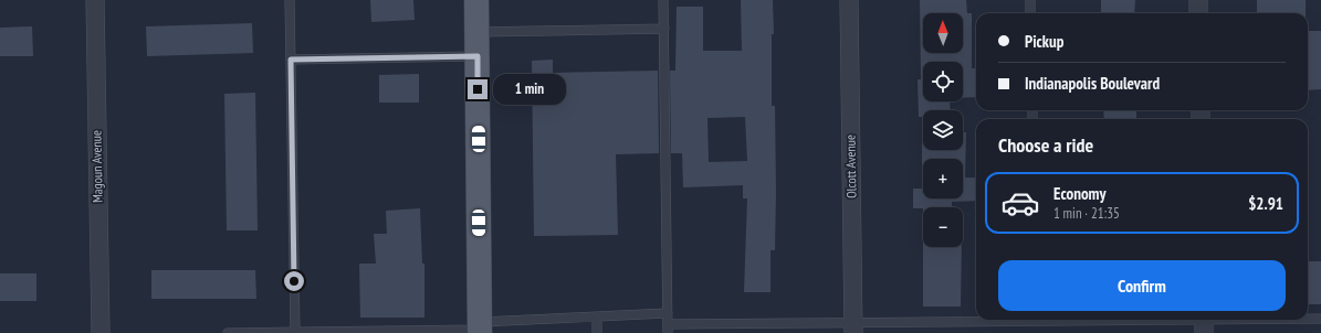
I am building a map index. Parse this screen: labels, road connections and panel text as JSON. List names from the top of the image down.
{
  "streets": {
    "street": ["Magoun Avenue", "Olcott Avenue"]
  },
  "north": "top",
  "page": {
    "map_buttons": ["+", "−"],
    "banner": ["Pickup", "Indianapolis Boulevard"],
    "bubble": "1 min",
    "heading": "Choose a ride",
    "list": [
      {
        "name": "Economy",
        "note": "1 min · 21:35",
        "value": "$2.91"
      }
    ],
    "buttons": "Confirm"
  }
}
